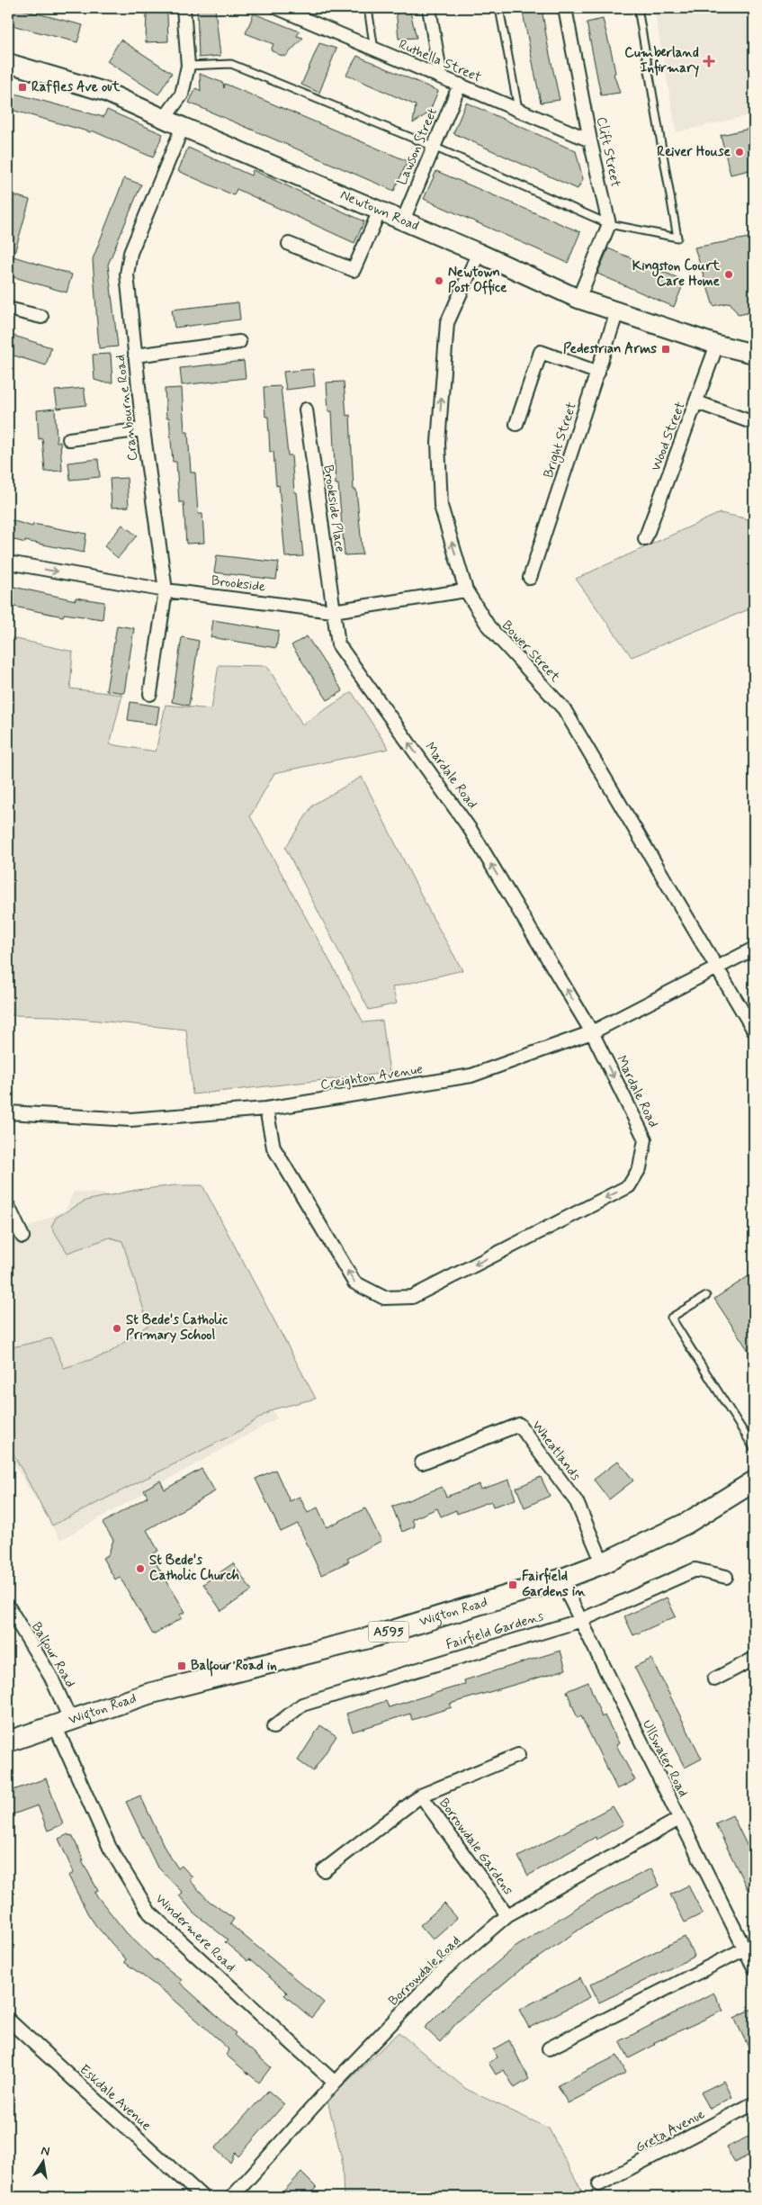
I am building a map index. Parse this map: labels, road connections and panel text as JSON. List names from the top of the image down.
{
  "streets": {
    "main road": ["Newtown Road", "Wigton Road", "A595"],
    "street": [
      "Ruthella Street",
      "Lawson Street",
      "Clift Street",
      "Cranbourne Road",
      "Wood Street",
      "Bright Street",
      "Brookside Place",
      "Brookside",
      "Bower Street",
      "Mardale Road",
      "Creighton Avenue",
      "Wheatlands",
      "Fairfield Gardens",
      "Balfour Road",
      "Ullswater Road",
      "Borrowdale Gardens",
      "Windermere Road",
      "Borrowdale Road",
      "Eskdale Avenue",
      "Greta Avenue"
    ]
  },
  "crossings": [
    ["Ruthella Street", "Lawson Street"],
    ["Ruthella Street", "Clift Street"],
    ["Lawson Street", "Newtown Road"],
    ["Newtown Road", "Cranbourne Road"],
    ["Newtown Road", "Wood Street"],
    ["Newtown Road", "Bright Street"],
    ["Newtown Road", "Bower Street"],
    ["Cranbourne Road", "Brookside"],
    ["Brookside Place", "Brookside"],
    ["Brookside Place", "Mardale Road"],
    ["Brookside", "Bower Street"],
    ["Brookside", "Mardale Road"],
    ["Bower Street", "Creighton Avenue"],
    ["Mardale Road", "Creighton Avenue"],
    ["Wheatlands", "Wigton Road"],
    ["Wigton Road", "Balfour Road"],
    ["Wigton Road", "Ullswater Road"],
    ["Wigton Road", "Windermere Road"],
    ["Fairfield Gardens", "Ullswater Road"],
    ["Balfour Road", "Windermere Road"],
    ["Ullswater Road", "Borrowdale Road"],
    ["Borrowdale Gardens", "Borrowdale Road"],
    ["Windermere Road", "Borrowdale Road"]
  ],
  "one_way": ["Bower Street"],
  "places": {
    "health": ["Cumberland Infirmary"],
    "transit": [
      "Raffles Ave out",
      "Pedestrian Arms",
      "Fairfield Gardens in",
      "Balfour Road in"
    ],
    "other": [
      "Reiver House",
      "Kingston Court Care Home",
      "Newtown Post Office",
      "St Bede's Catholic Primary School",
      "St Bede's Catholic Church"
    ]
  },
  "north": "top"
}
